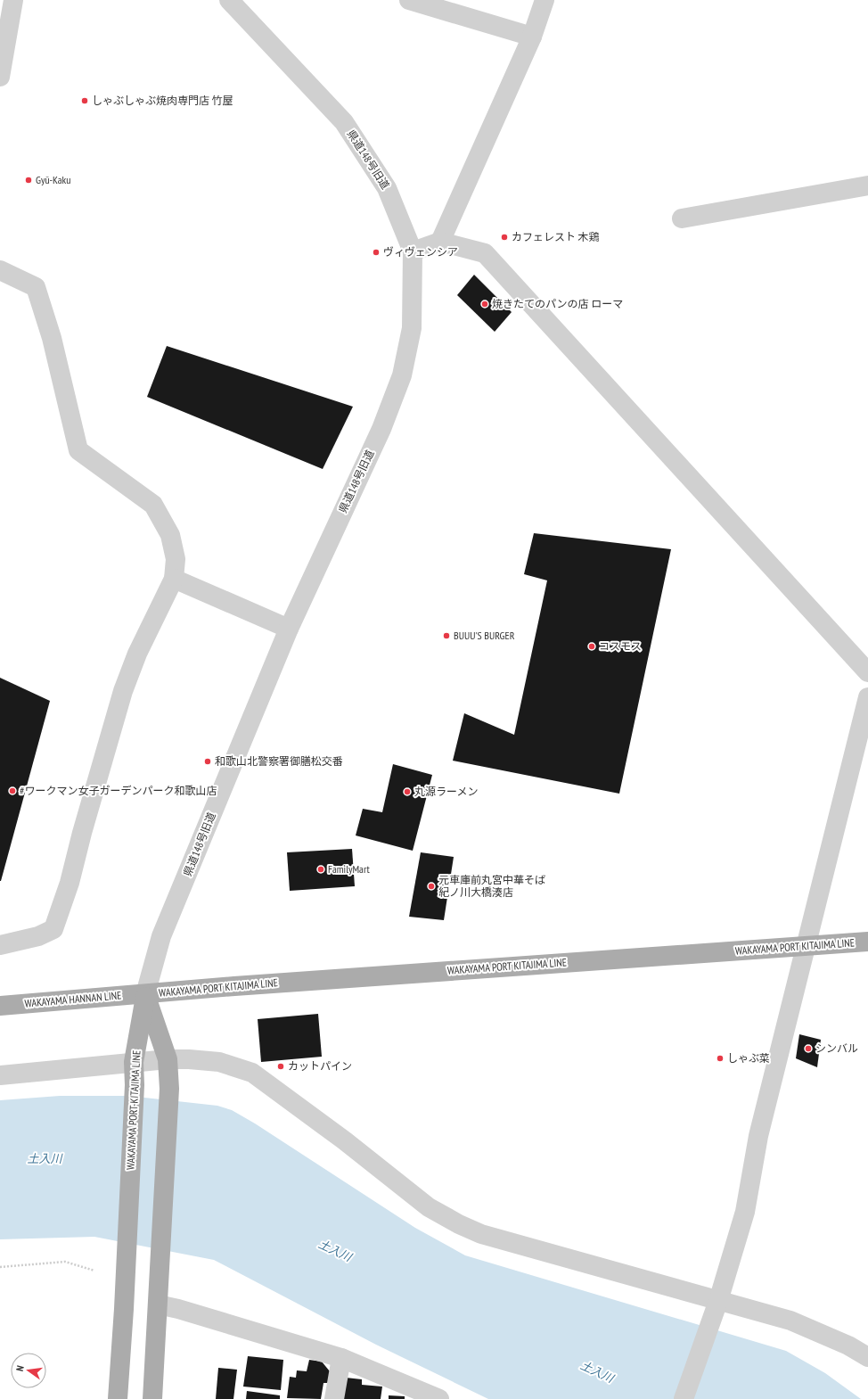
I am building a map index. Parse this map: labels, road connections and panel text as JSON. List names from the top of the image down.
{
  "streets": {
    "main road": ["WAKAYAMA PORT KITAJIMA LINE", "WAKAYAMA HANNAN LINE", "WAKAYAMA PORT-KITAJIMA LINE"],
    "street": ["県道148号旧道"]
  },
  "crossings": [
    ["県道148号旧道", "WAKAYAMA PORT KITAJIMA LINE"],
    ["県道148号旧道", "WAKAYAMA HANNAN LINE"],
    ["県道148号旧道", "WAKAYAMA PORT-KITAJIMA LINE"],
    ["WAKAYAMA PORT KITAJIMA LINE", "WAKAYAMA HANNAN LINE"],
    ["WAKAYAMA PORT KITAJIMA LINE", "WAKAYAMA PORT-KITAJIMA LINE"],
    ["WAKAYAMA HANNAN LINE", "WAKAYAMA PORT-KITAJIMA LINE"]
  ],
  "water": ["土入川"],
  "places": [
    "しゃぶしゃぶ焼肉専門店 竹屋",
    "Gyū-Kaku",
    "カフェレスト 木鶏",
    "ヴィヴェンシア",
    "焼きたてのパンの店 ローマ",
    "BUUU'S BURGER",
    "コスモス",
    "和歌山北警察署御膳松交番",
    "#ワークマン女子ガーデンパーク和歌山店",
    "丸源ラーメン",
    "FamilyMart",
    "元車庫前丸宮中華そば 紀ノ川大橋湊店",
    "シンバル",
    "しゃぶ菜",
    "カットパイン"
  ],
  "north": "left"
}
